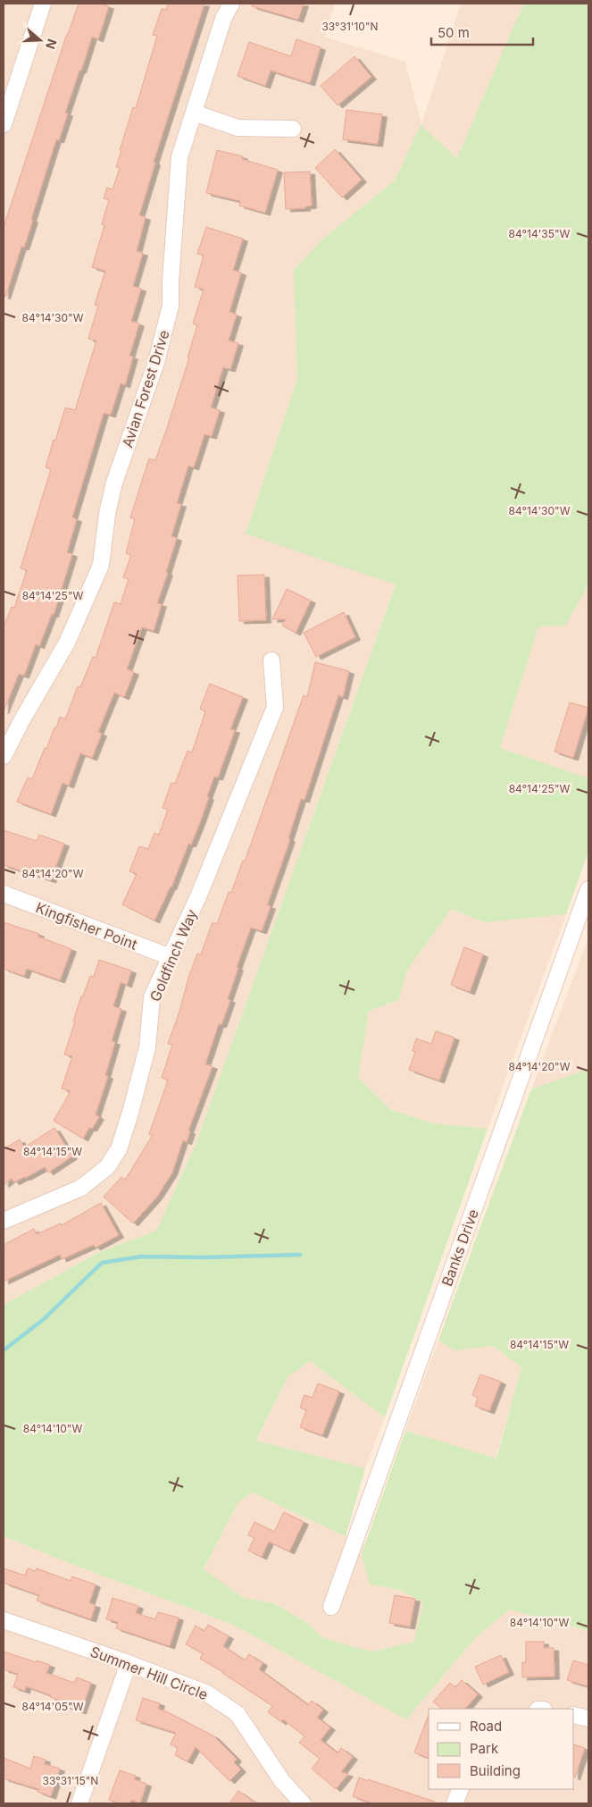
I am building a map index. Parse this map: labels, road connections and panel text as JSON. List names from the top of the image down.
{
  "streets": {
    "street": [
      "Avian Forest Drive",
      "Kingfisher Point",
      "Goldfinch Way",
      "Banks Drive",
      "Summer Hill Circle"
    ]
  },
  "crossings": [
    ["Kingfisher Point", "Goldfinch Way"]
  ],
  "legend": ["Road", "Park", "Building"],
  "scale_bar": "50 m",
  "north": "right",
  "coordinates": [
    "33°31'10\"N",
    "84°14'35\"W",
    "84°14'30\"W",
    "84°14'25\"W",
    "84°14'20\"W",
    "84°14'15\"W",
    "84°14'10\"W",
    "84°14'05\"W",
    "33°31'15\"N"
  ]
}
